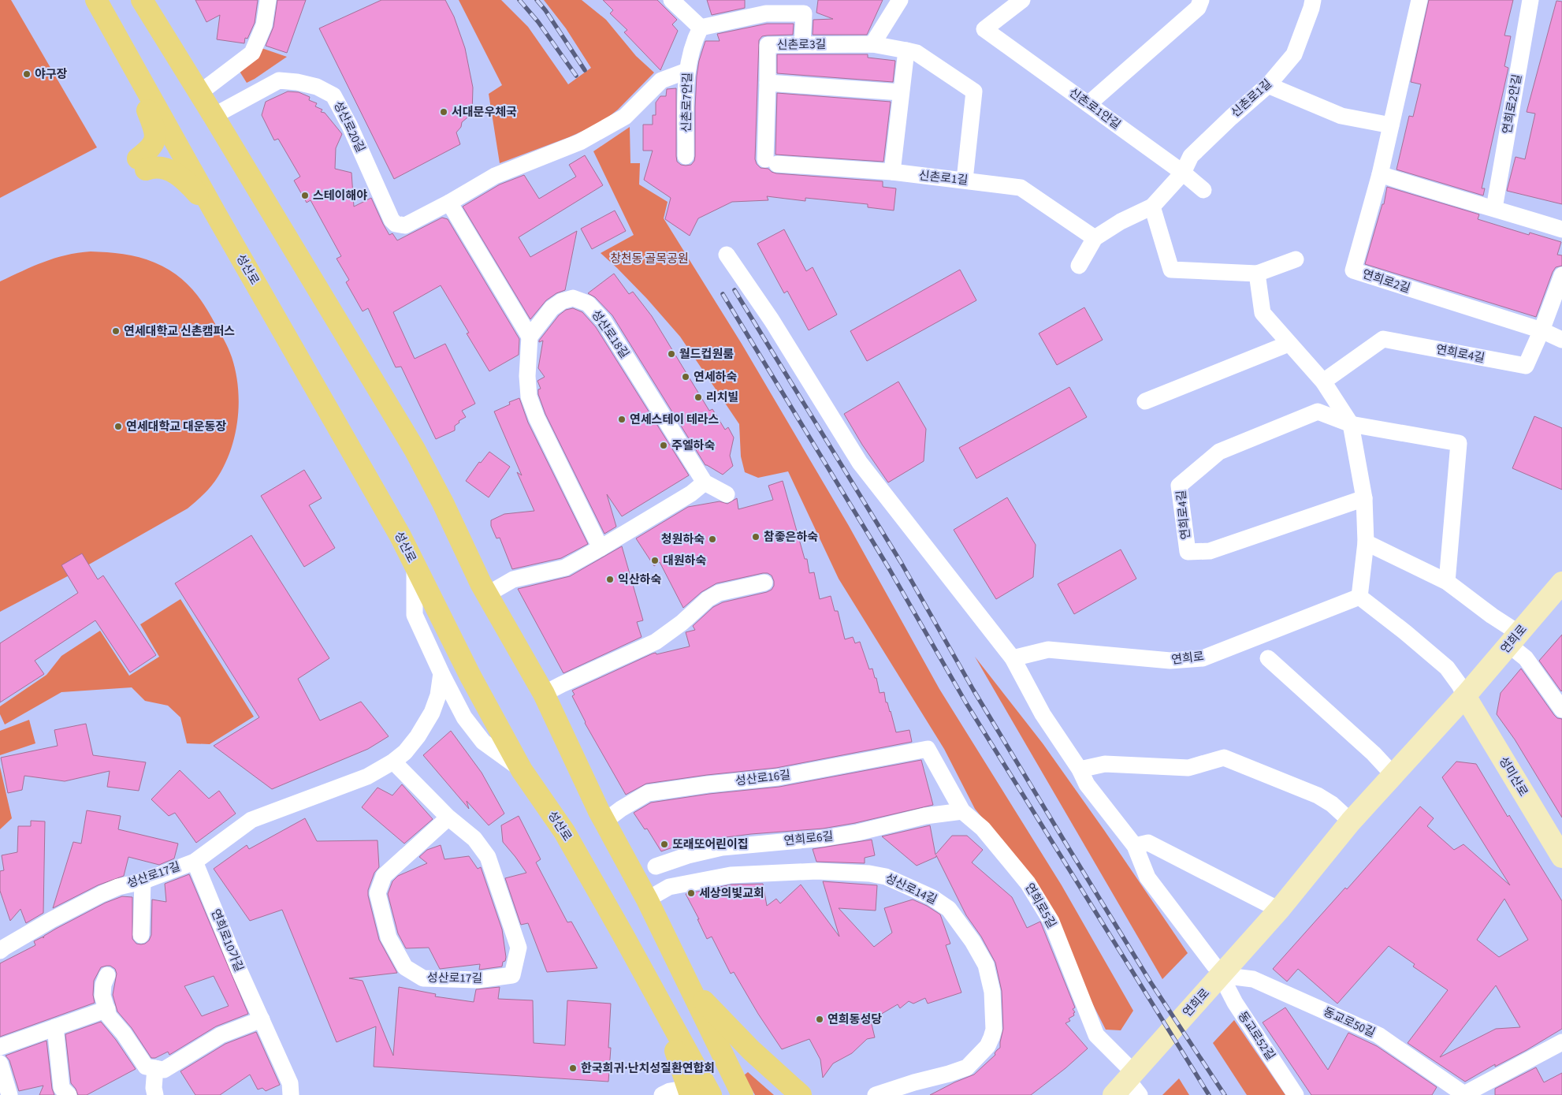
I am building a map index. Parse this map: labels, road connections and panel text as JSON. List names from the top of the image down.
{
  "streets": {
    "main road": ["성산로", "연희로", "성미산로"],
    "street": [
      "신촌로3길",
      "신촌로1길",
      "신촌로7안길",
      "연희로2안길",
      "신촌로1안길",
      "성산로20길",
      "연희로2길",
      "성산로18길",
      "연희로4길",
      "성산로16길",
      "연희로6길",
      "성산로17길",
      "성산로14길",
      "연희로5길",
      "연희로10가길",
      "동교로50길",
      "동교로52길"
    ]
  },
  "crossings": [
    ["신촌로3길", "신촌로1길"],
    ["신촌로1길", "신촌로1안길"],
    ["신촌로7안길", "성산로20길"],
    ["연희로2길", "연희로4길"],
    ["연희로", "성미산로"],
    ["연희로", "연희로5길"],
    ["연희로", "동교로50길"],
    ["연희로", "동교로52길"],
    ["성산로16길", "연희로5길"],
    ["연희로6길", "연희로5길"],
    ["성산로17길", "연희로10가길"],
    ["동교로50길", "동교로52길"]
  ],
  "parks": ["창천동 골목공원"],
  "places": [
    "야구장",
    "서대문우체국",
    "스테이해야",
    "연세대학교 신촌캠퍼스",
    "월드컵원룸",
    "연세하숙",
    "리치빌",
    "연세스테이 테라스",
    "연세대학교 대운동장",
    "주엘하숙",
    "참좋은하숙",
    "청원하숙",
    "대원하숙",
    "익산하숙",
    "또래또어린이집",
    "세상의빛교회",
    "연희동성당",
    "한국희귀·난치성질환연합회"
  ]
}
